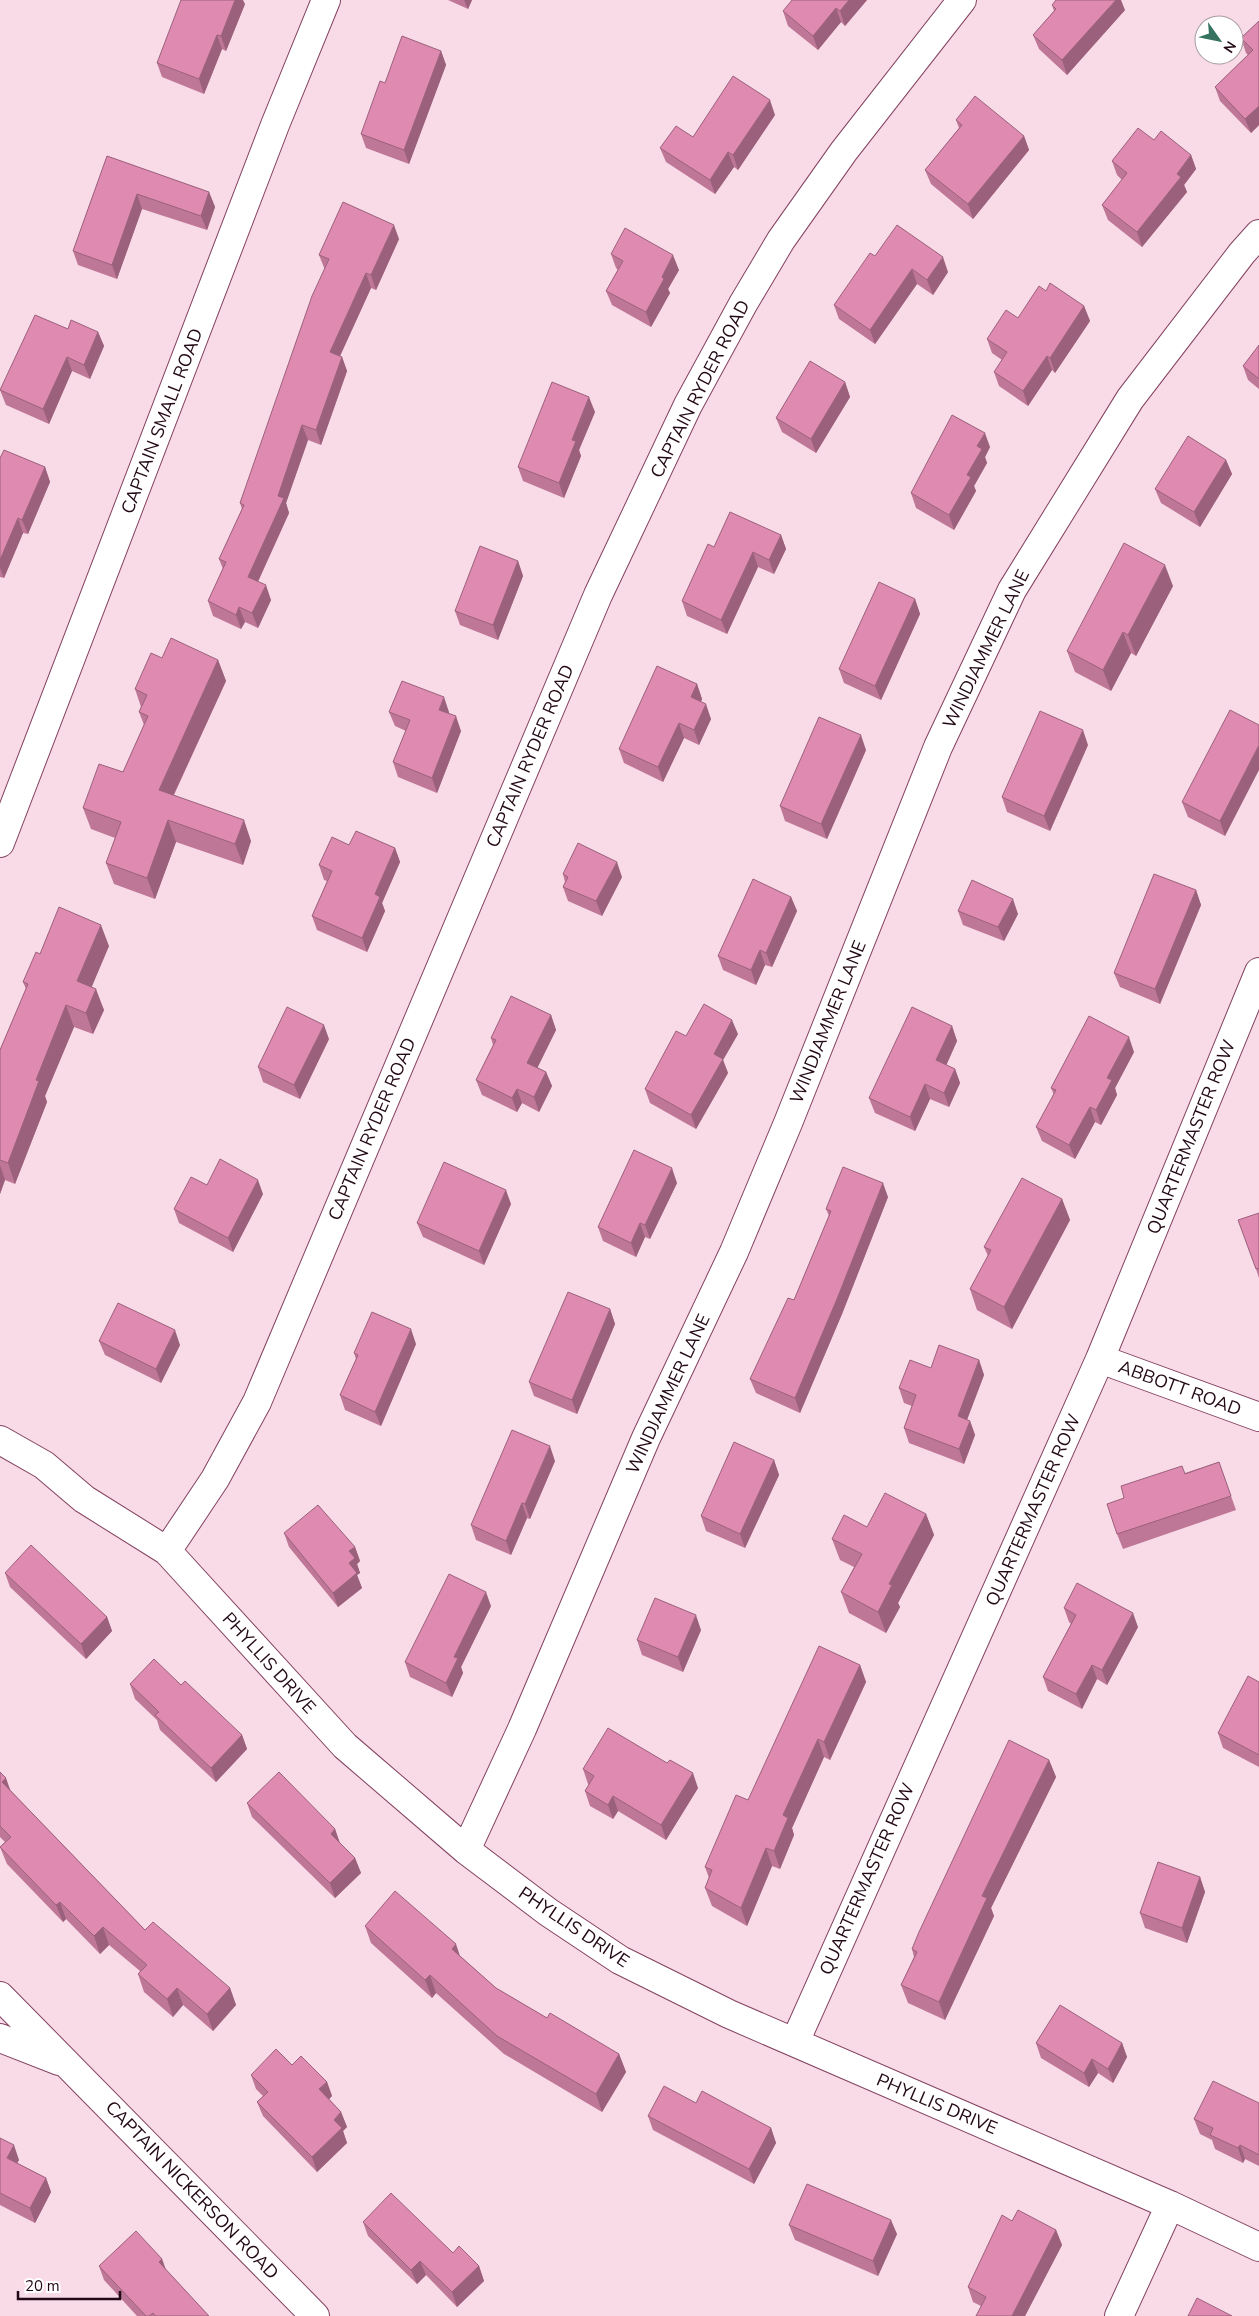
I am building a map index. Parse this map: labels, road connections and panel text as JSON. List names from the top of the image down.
{
  "streets": {
    "street": [
      "CAPTAIN RYDER ROAD",
      "CAPTAIN SMALL ROAD",
      "WINDJAMMER LANE",
      "QUARTERMASTER ROW",
      "ABBOTT ROAD",
      "PHYLLIS DRIVE",
      "CAPTAIN NICKERSON ROAD"
    ]
  },
  "crossings": [
    ["CAPTAIN RYDER ROAD", "PHYLLIS DRIVE"],
    ["WINDJAMMER LANE", "PHYLLIS DRIVE"],
    ["QUARTERMASTER ROW", "ABBOTT ROAD"],
    ["QUARTERMASTER ROW", "PHYLLIS DRIVE"]
  ],
  "scale_bar": "20 m",
  "north": "bottom right"
}
